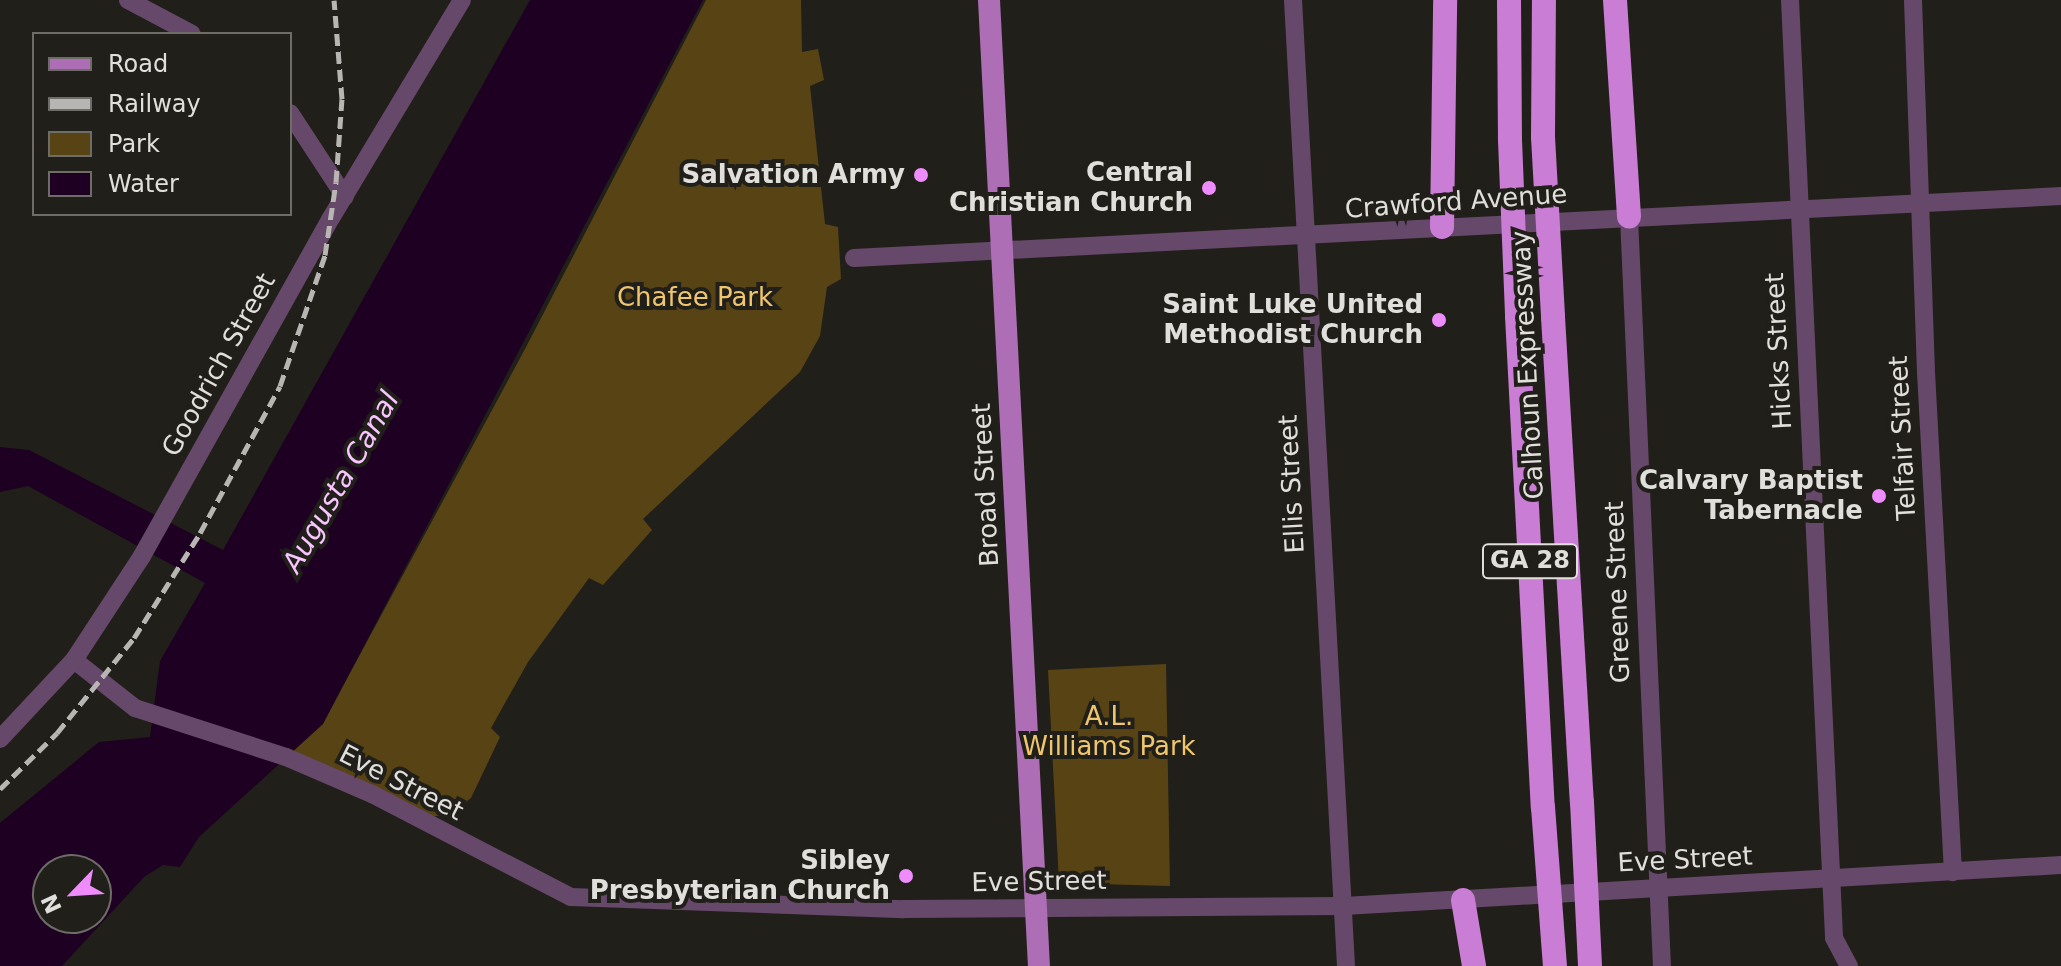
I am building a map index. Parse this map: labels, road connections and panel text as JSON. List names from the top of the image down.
{
  "streets": {
    "highway": ["Calhoun Expressway", "GA 28"],
    "main road": ["Broad Street"],
    "street": [
      "Crawford Avenue",
      "Hicks Street",
      "Goodrich Street",
      "Telfair Street",
      "Ellis Street",
      "Greene Street",
      "Eve Street"
    ]
  },
  "crossings": [
    ["Crawford Avenue", "Hicks Street"],
    ["Crawford Avenue", "Telfair Street"],
    ["Crawford Avenue", "Ellis Street"],
    ["Crawford Avenue", "Broad Street"],
    ["Crawford Avenue", "Greene Street"],
    ["Hicks Street", "Eve Street"],
    ["Goodrich Street", "Eve Street"],
    ["Telfair Street", "Eve Street"],
    ["Ellis Street", "Eve Street"],
    ["Broad Street", "Eve Street"],
    ["Greene Street", "Eve Street"]
  ],
  "water": ["Augusta Canal"],
  "parks": ["Chafee Park", "A.L. Williams Park"],
  "places": [
    "Salvation Army",
    "Central Christian Church",
    "Saint Luke United Methodist Church",
    "Calvary Baptist Tabernacle",
    "Sibley Presbyterian Church"
  ],
  "legend": [
    "Road",
    "Railway",
    "Park",
    "Water"
  ],
  "north": "bottom left"
}
